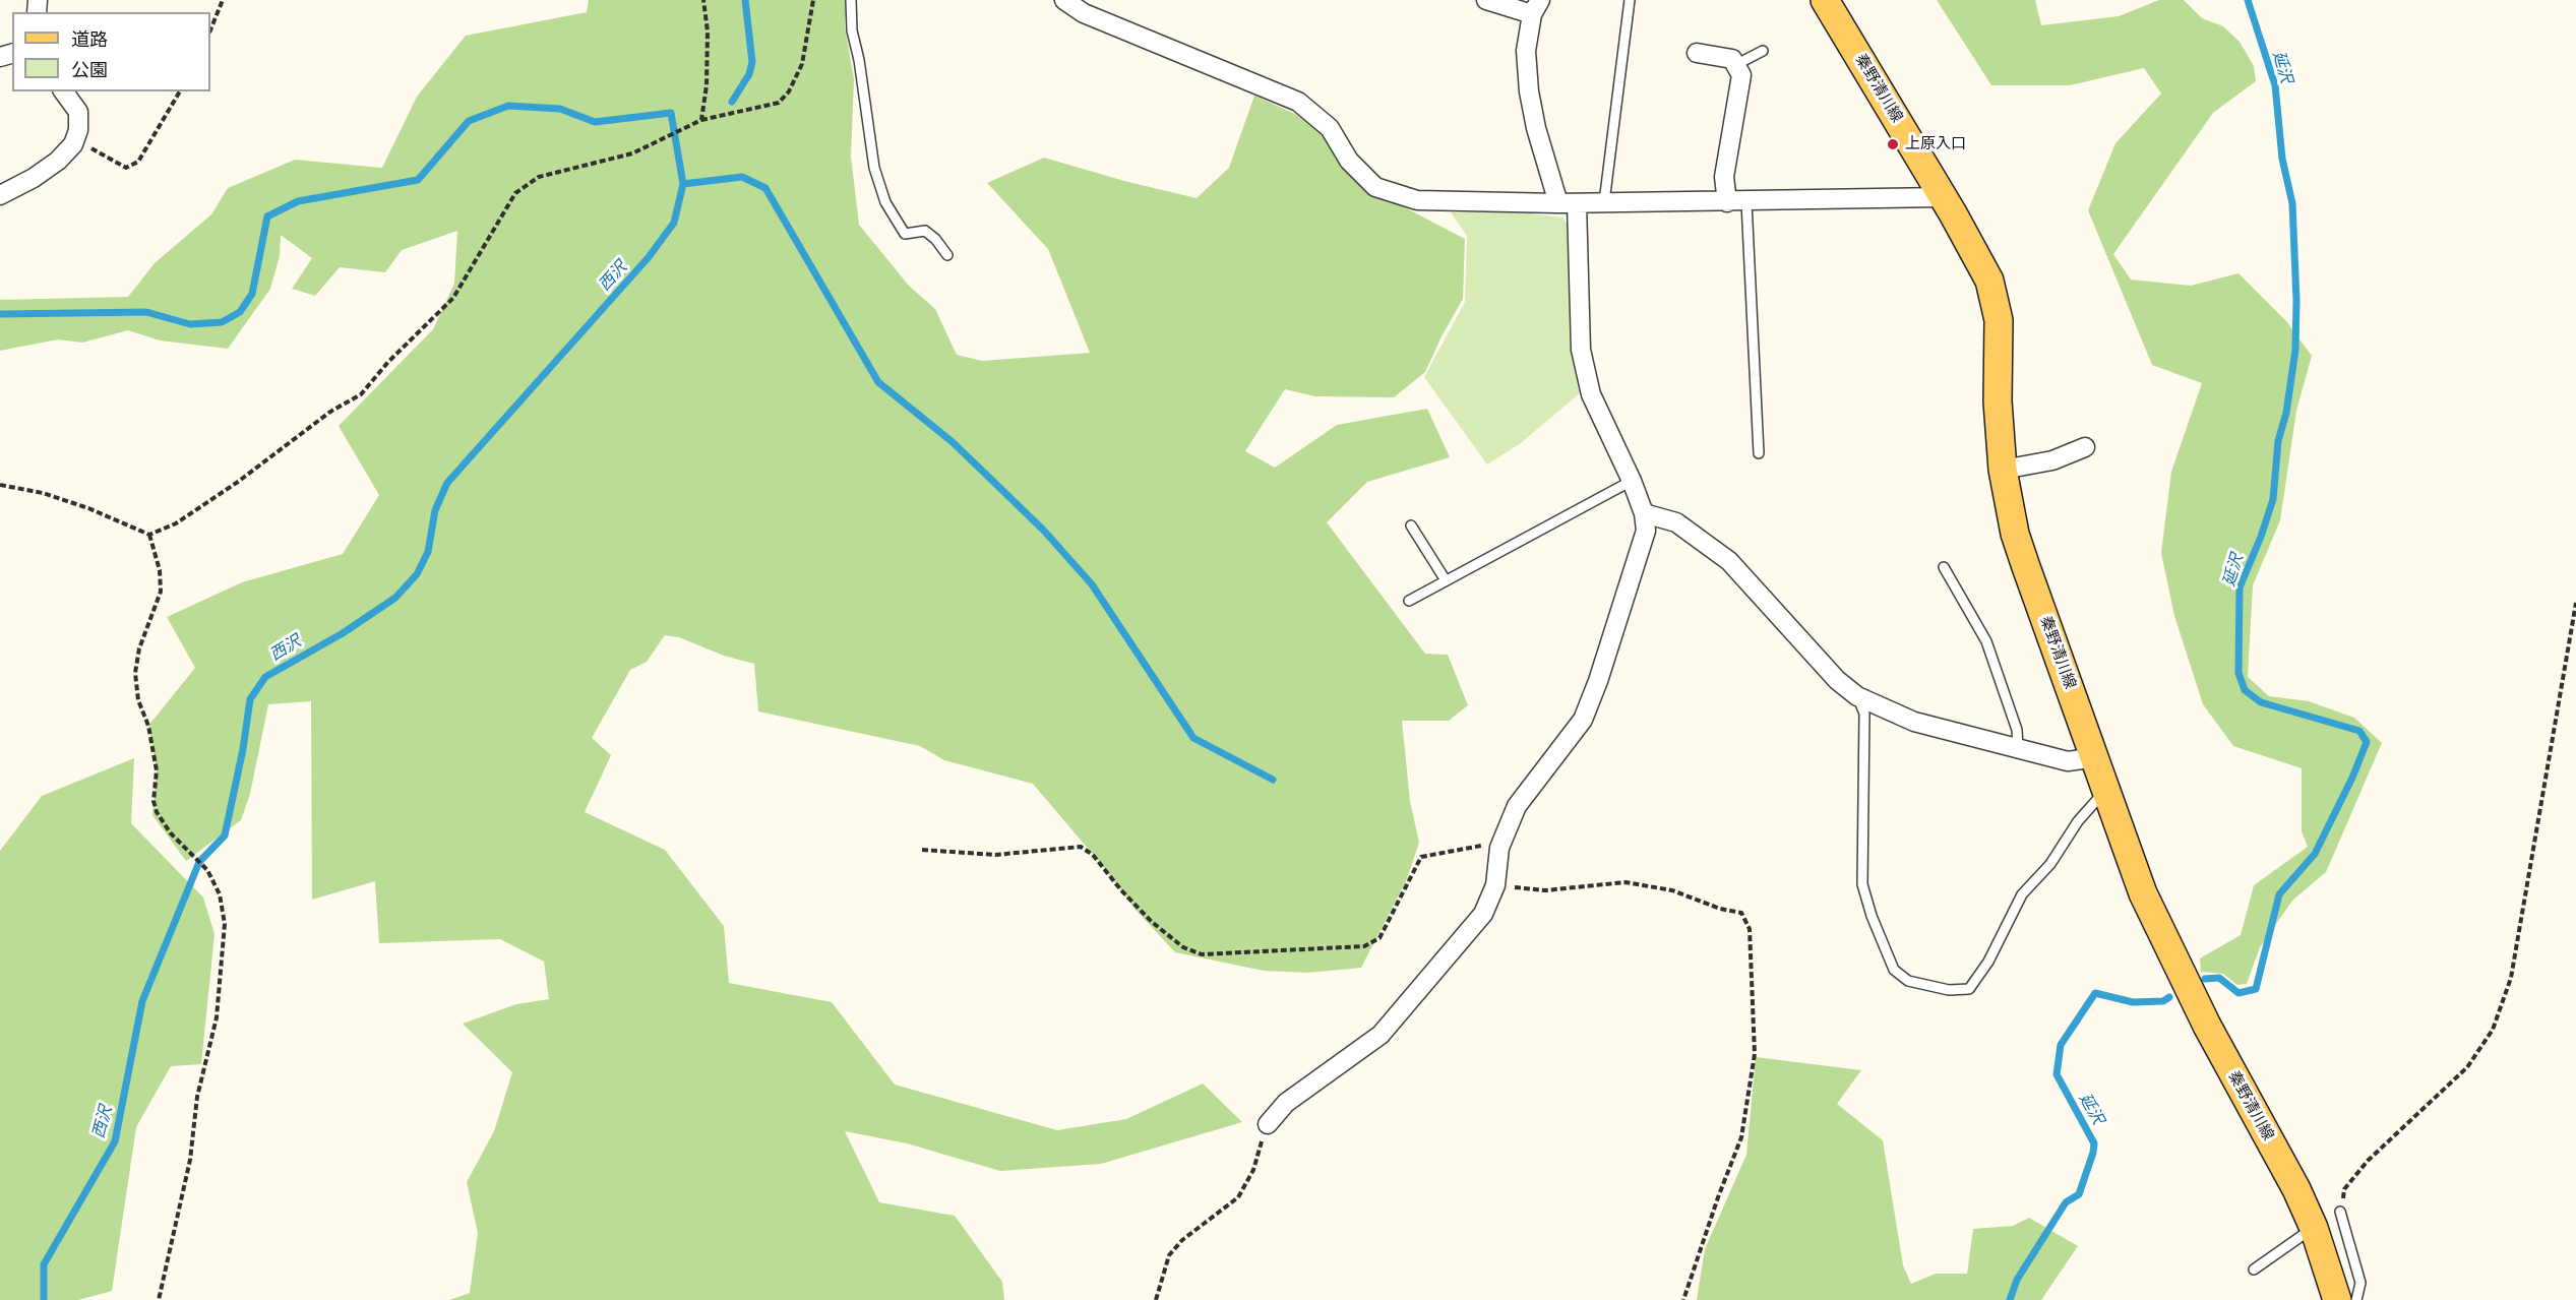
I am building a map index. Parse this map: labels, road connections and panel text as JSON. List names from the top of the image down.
{
  "streets": {
    "main road": ["秦野清川線"]
  },
  "water": ["延沢", "西沢"],
  "places": ["上原入口"],
  "legend": ["道路", "公園"]
}
